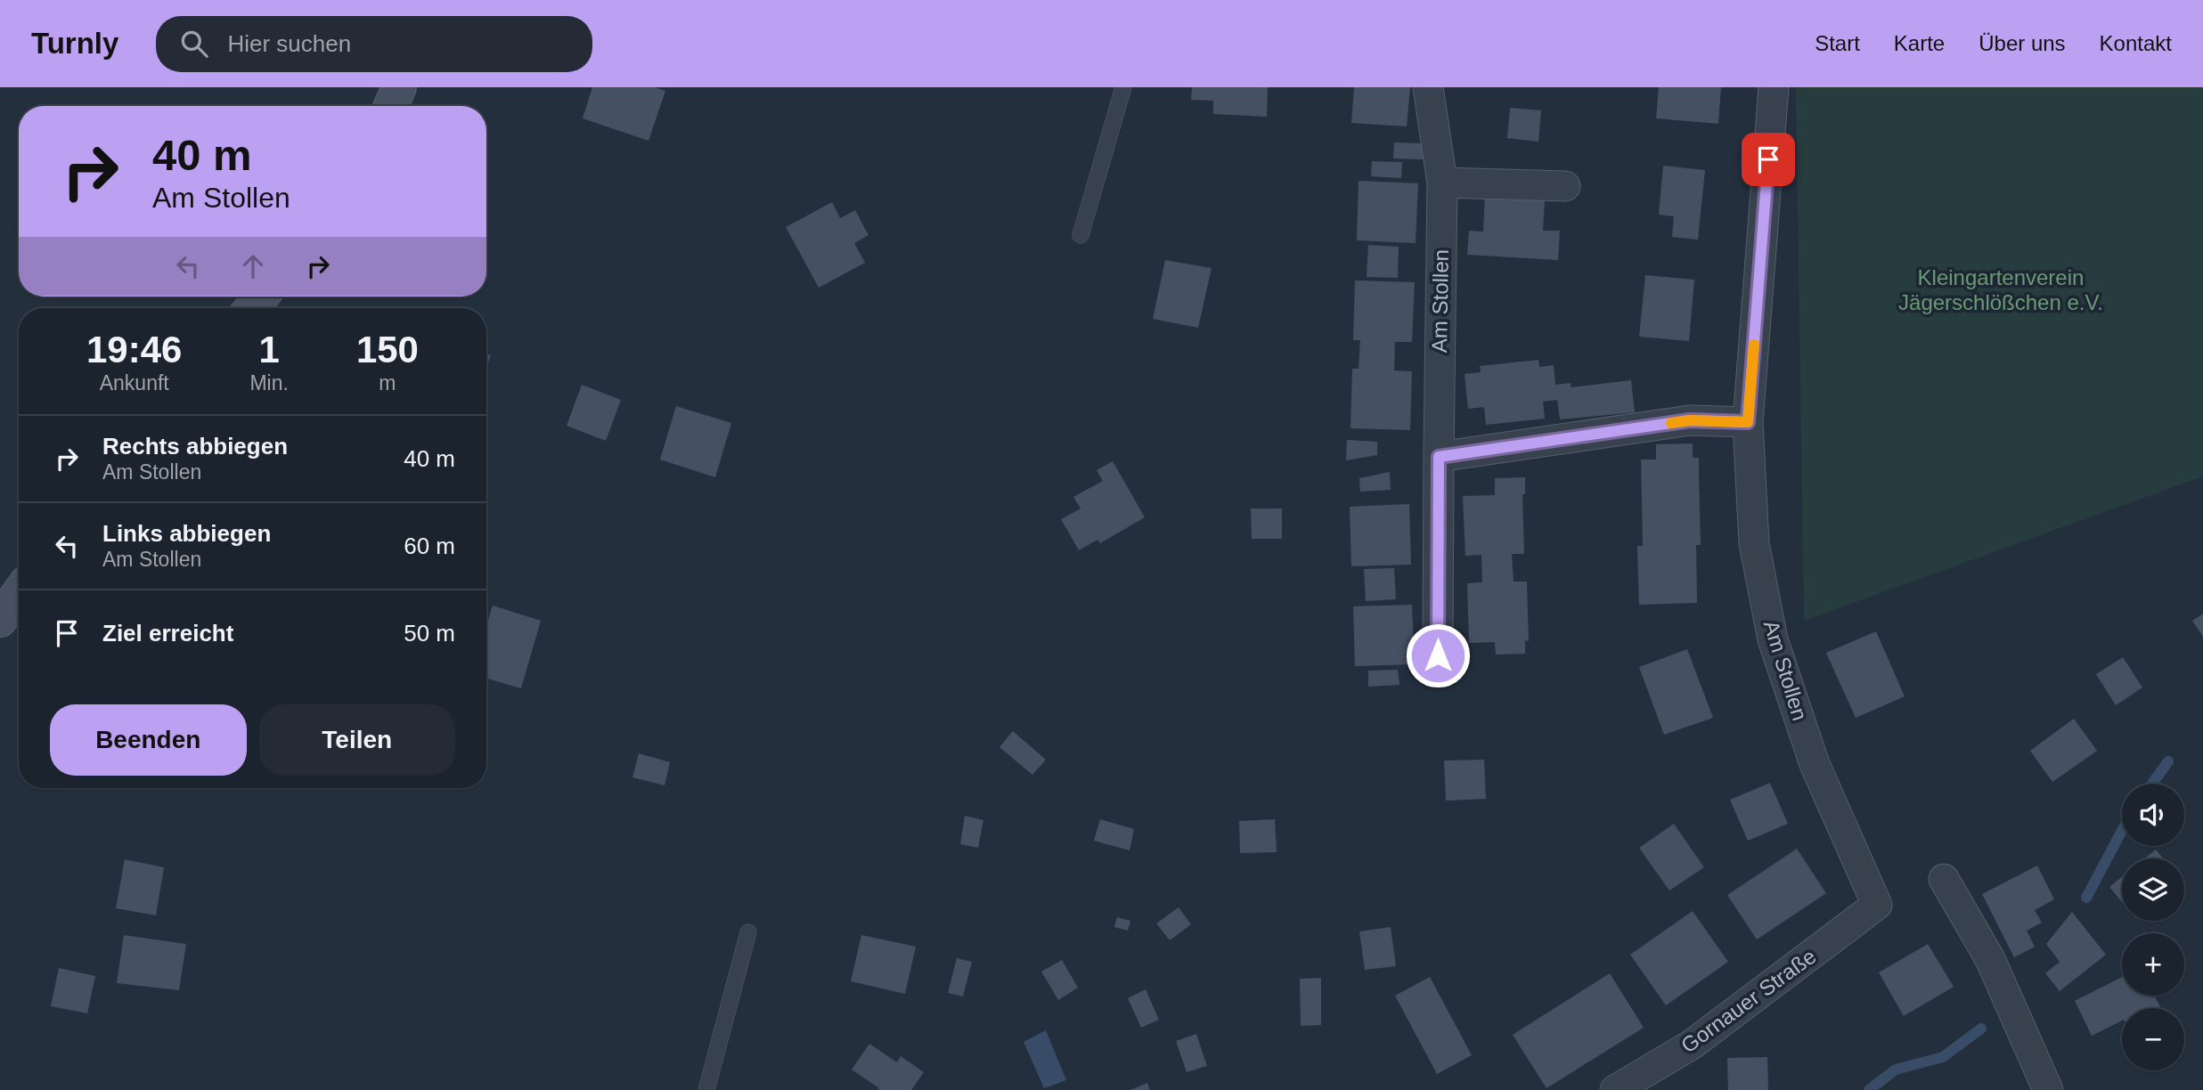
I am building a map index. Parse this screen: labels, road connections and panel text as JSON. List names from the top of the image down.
{
  "streets": {
    "street": ["Am Stollen", "Gornauer Straße"]
  },
  "crossings": [
    ["Am Stollen", "Gornauer Straße"]
  ],
  "parks": ["Kleingartenverein Jägerschlößchen e.V."],
  "page": {
    "header": "Turnly",
    "search": "Hier suchen",
    "nav": [
      "Start",
      "Karte",
      "Über uns",
      "Kontakt"
    ],
    "turn": ["40 m", "Am Stollen"],
    "eta": [
      "19:46",
      "Ankunft",
      "1",
      "Min.",
      "150",
      "m"
    ],
    "list": [
      {
        "name": "Rechts abbiegen",
        "note": "Am Stollen",
        "value": "40 m"
      },
      {
        "name": "Links abbiegen",
        "note": "Am Stollen",
        "value": "60 m"
      },
      {
        "name": "Ziel erreicht",
        "value": "50 m"
      }
    ],
    "buttons": ["Beenden", "Teilen"],
    "map_buttons": ["+", "−"]
  }
}
